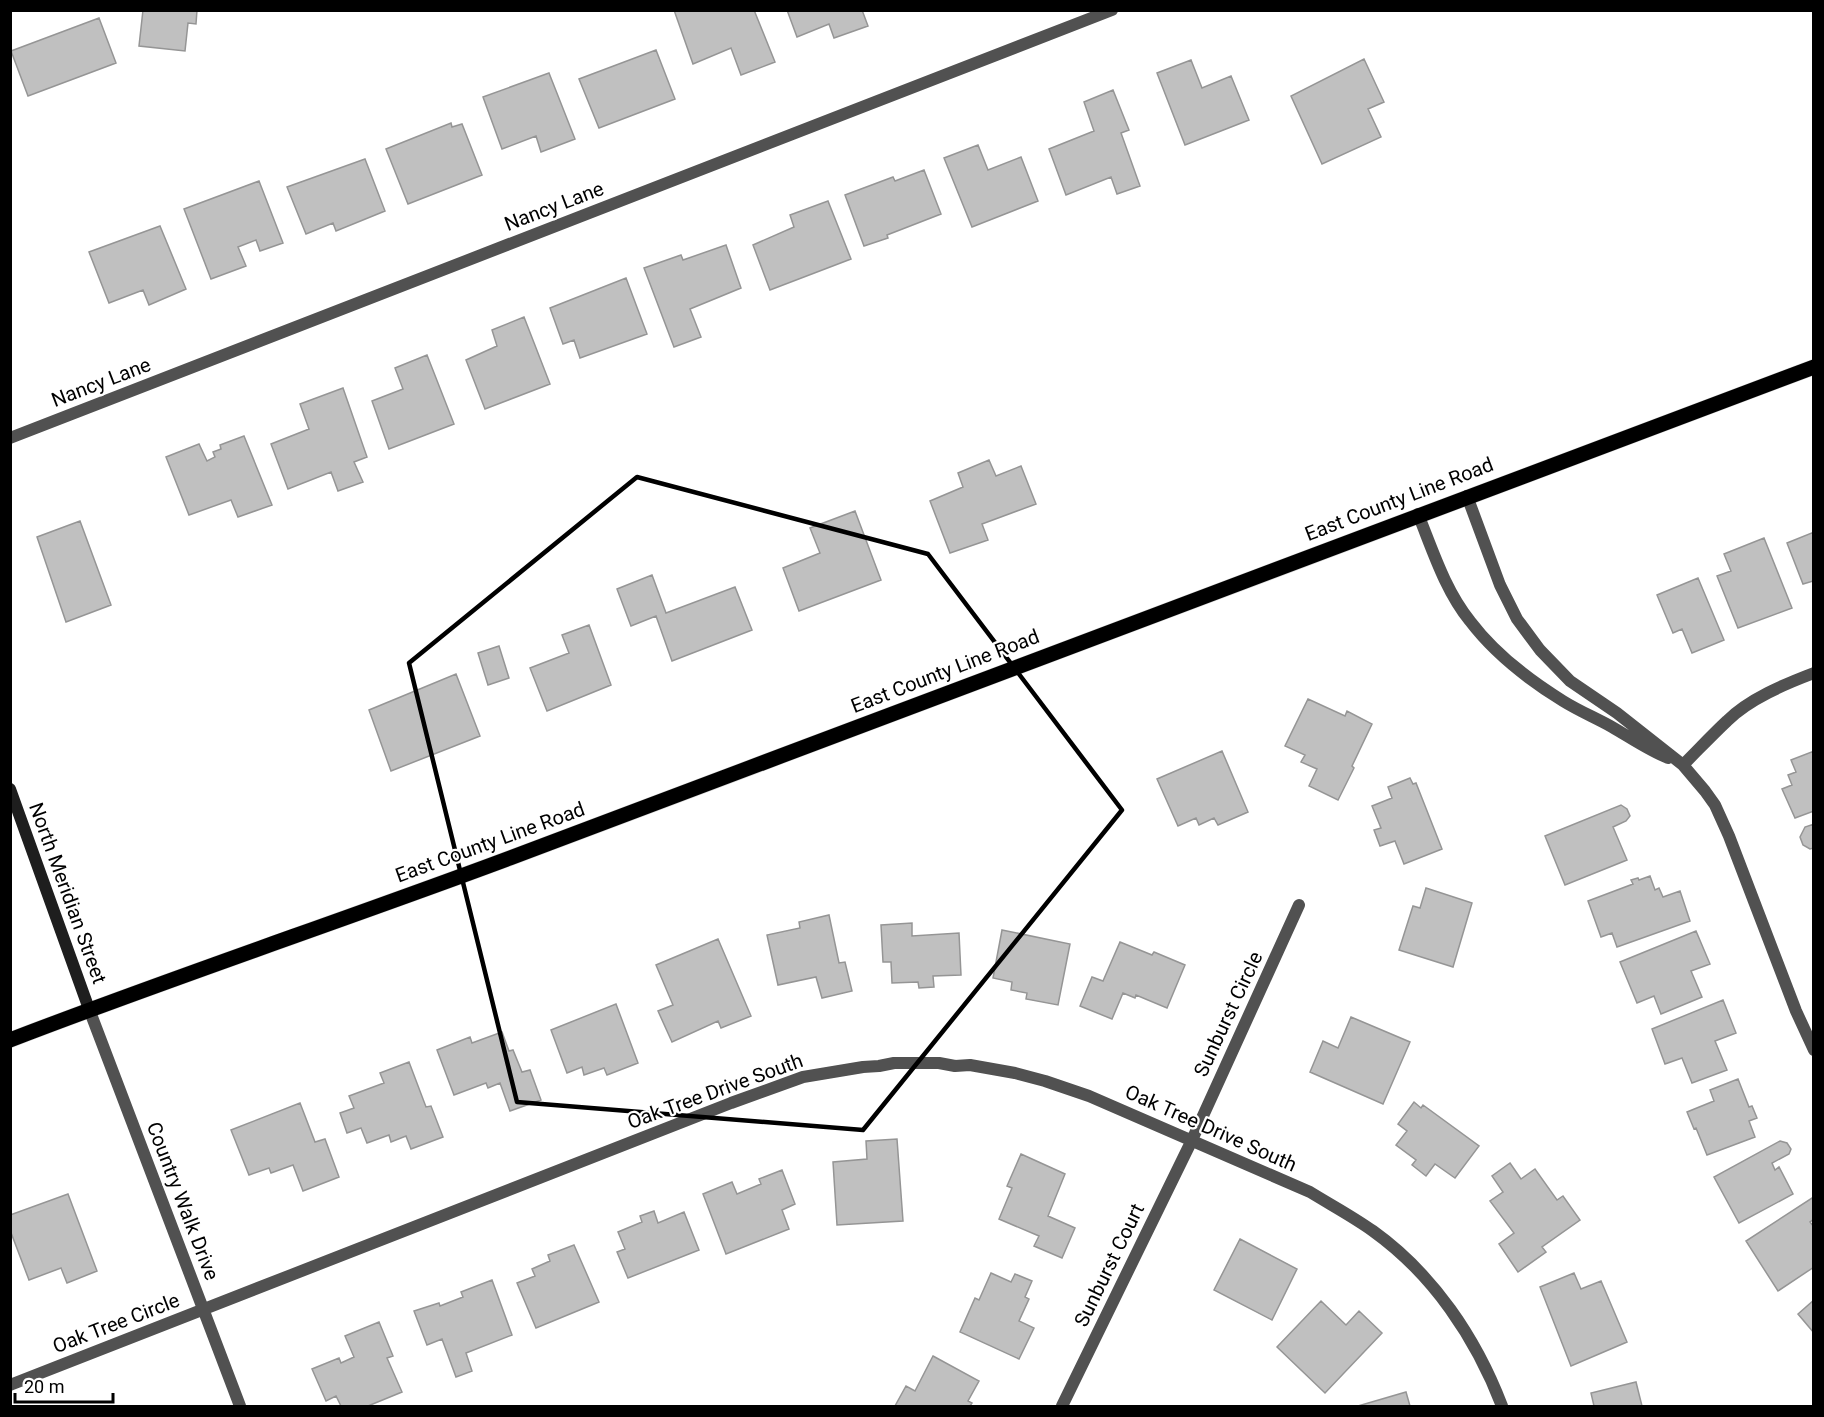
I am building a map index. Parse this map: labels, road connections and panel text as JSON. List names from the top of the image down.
{
  "streets": {
    "main road": ["East County Line Road", "North Meridian Street"],
    "street": [
      "Nancy Lane",
      "Sunburst Circle",
      "Oak Tree Drive South",
      "Country Walk Drive",
      "Sunburst Court",
      "Oak Tree Circle"
    ]
  },
  "crossings": [
    ["East County Line Road", "North Meridian Street"],
    ["East County Line Road", "Country Walk Drive"],
    ["North Meridian Street", "Country Walk Drive"],
    ["Sunburst Circle", "Oak Tree Drive South"],
    ["Sunburst Circle", "Sunburst Court"],
    ["Oak Tree Drive South", "Country Walk Drive"],
    ["Oak Tree Drive South", "Sunburst Court"],
    ["Oak Tree Drive South", "Oak Tree Circle"],
    ["Country Walk Drive", "Oak Tree Circle"]
  ],
  "scale_bar": "20 m"
}
